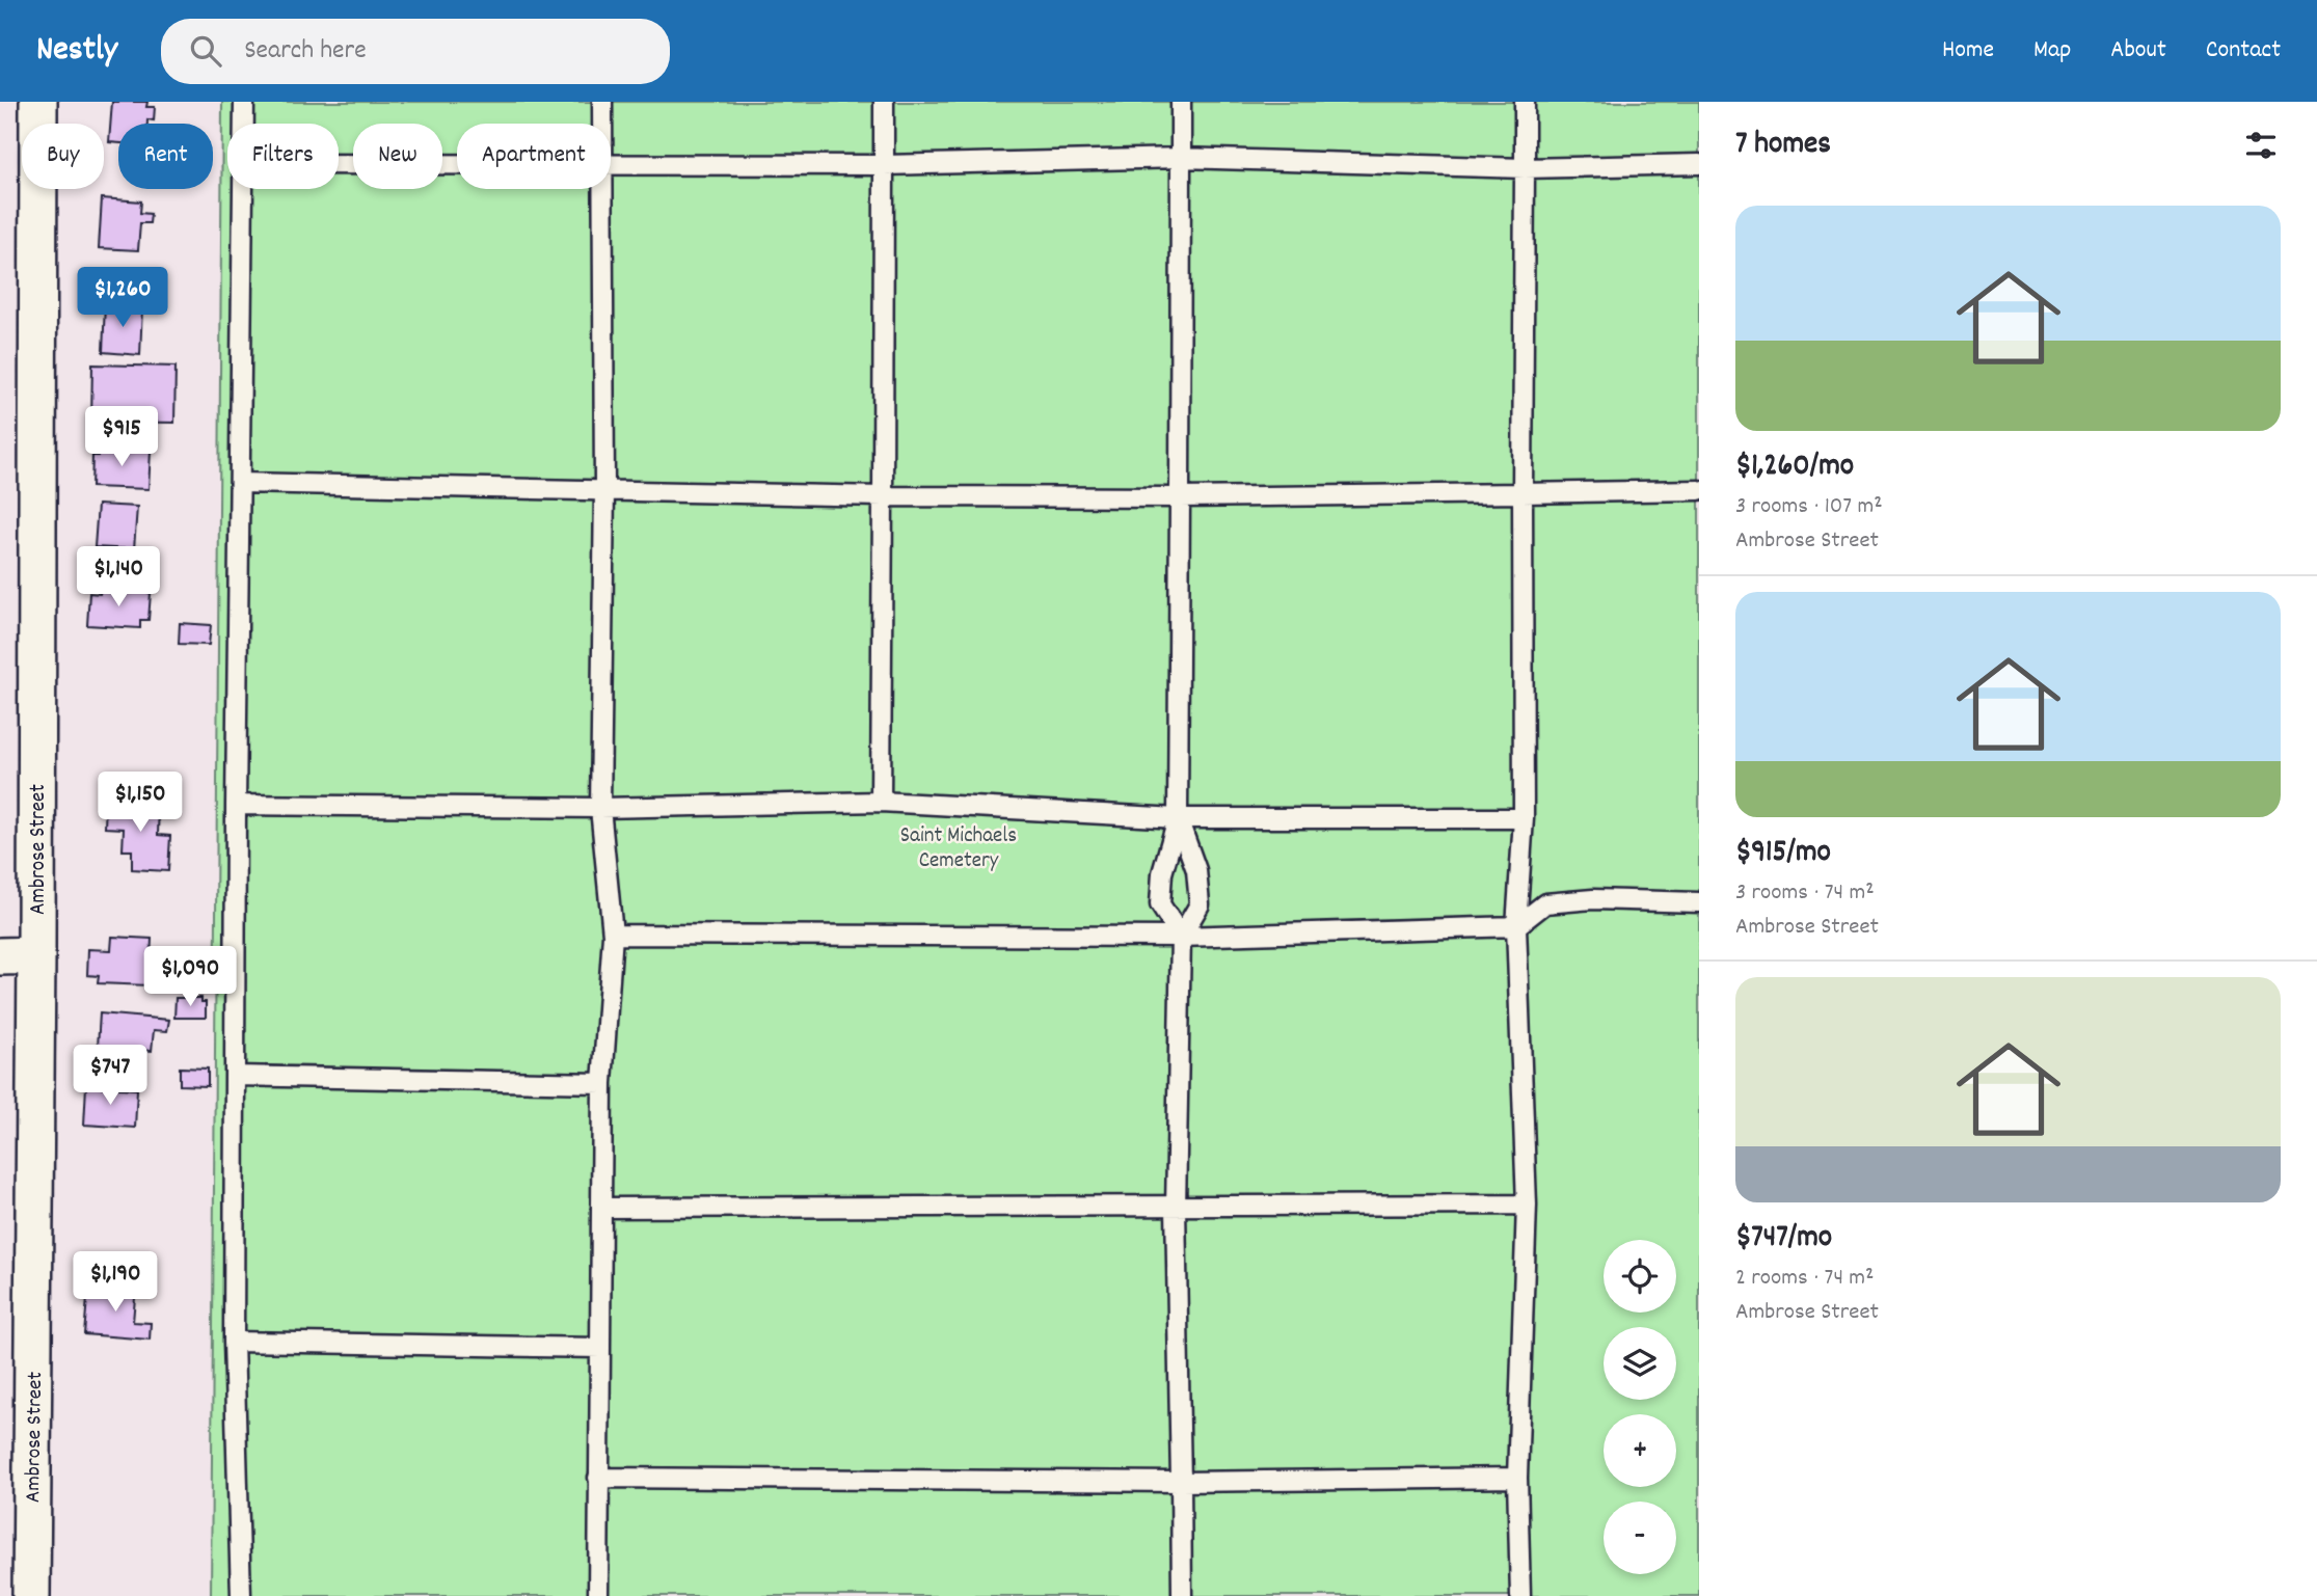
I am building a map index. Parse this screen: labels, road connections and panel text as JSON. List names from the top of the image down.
{
  "streets": {
    "street": ["Ambrose Street"]
  },
  "parks": ["Saint Michaels Cemetery"],
  "page": {
    "header": "Nestly",
    "search": "Search here",
    "nav": [
      "Home",
      "Map",
      "About",
      "Contact"
    ],
    "heading": "7 homes",
    "chip": [
      "Buy",
      "Rent",
      "Filters",
      "New",
      "Apartment"
    ],
    "list": [
      {
        "name": "$1,260/mo",
        "note": "3 rooms · 107 m² · Ambrose Street"
      },
      {
        "name": "$915/mo",
        "note": "3 rooms · 74 m² · Ambrose Street"
      },
      {
        "name": "$747/mo",
        "note": "2 rooms · 74 m² · Ambrose Street"
      }
    ],
    "price": [
      "$1,260",
      "$915",
      "$1,140",
      "$1,150",
      "$1,090",
      "$747",
      "$1,190"
    ],
    "map_buttons": ["+", "−"]
  }
}
